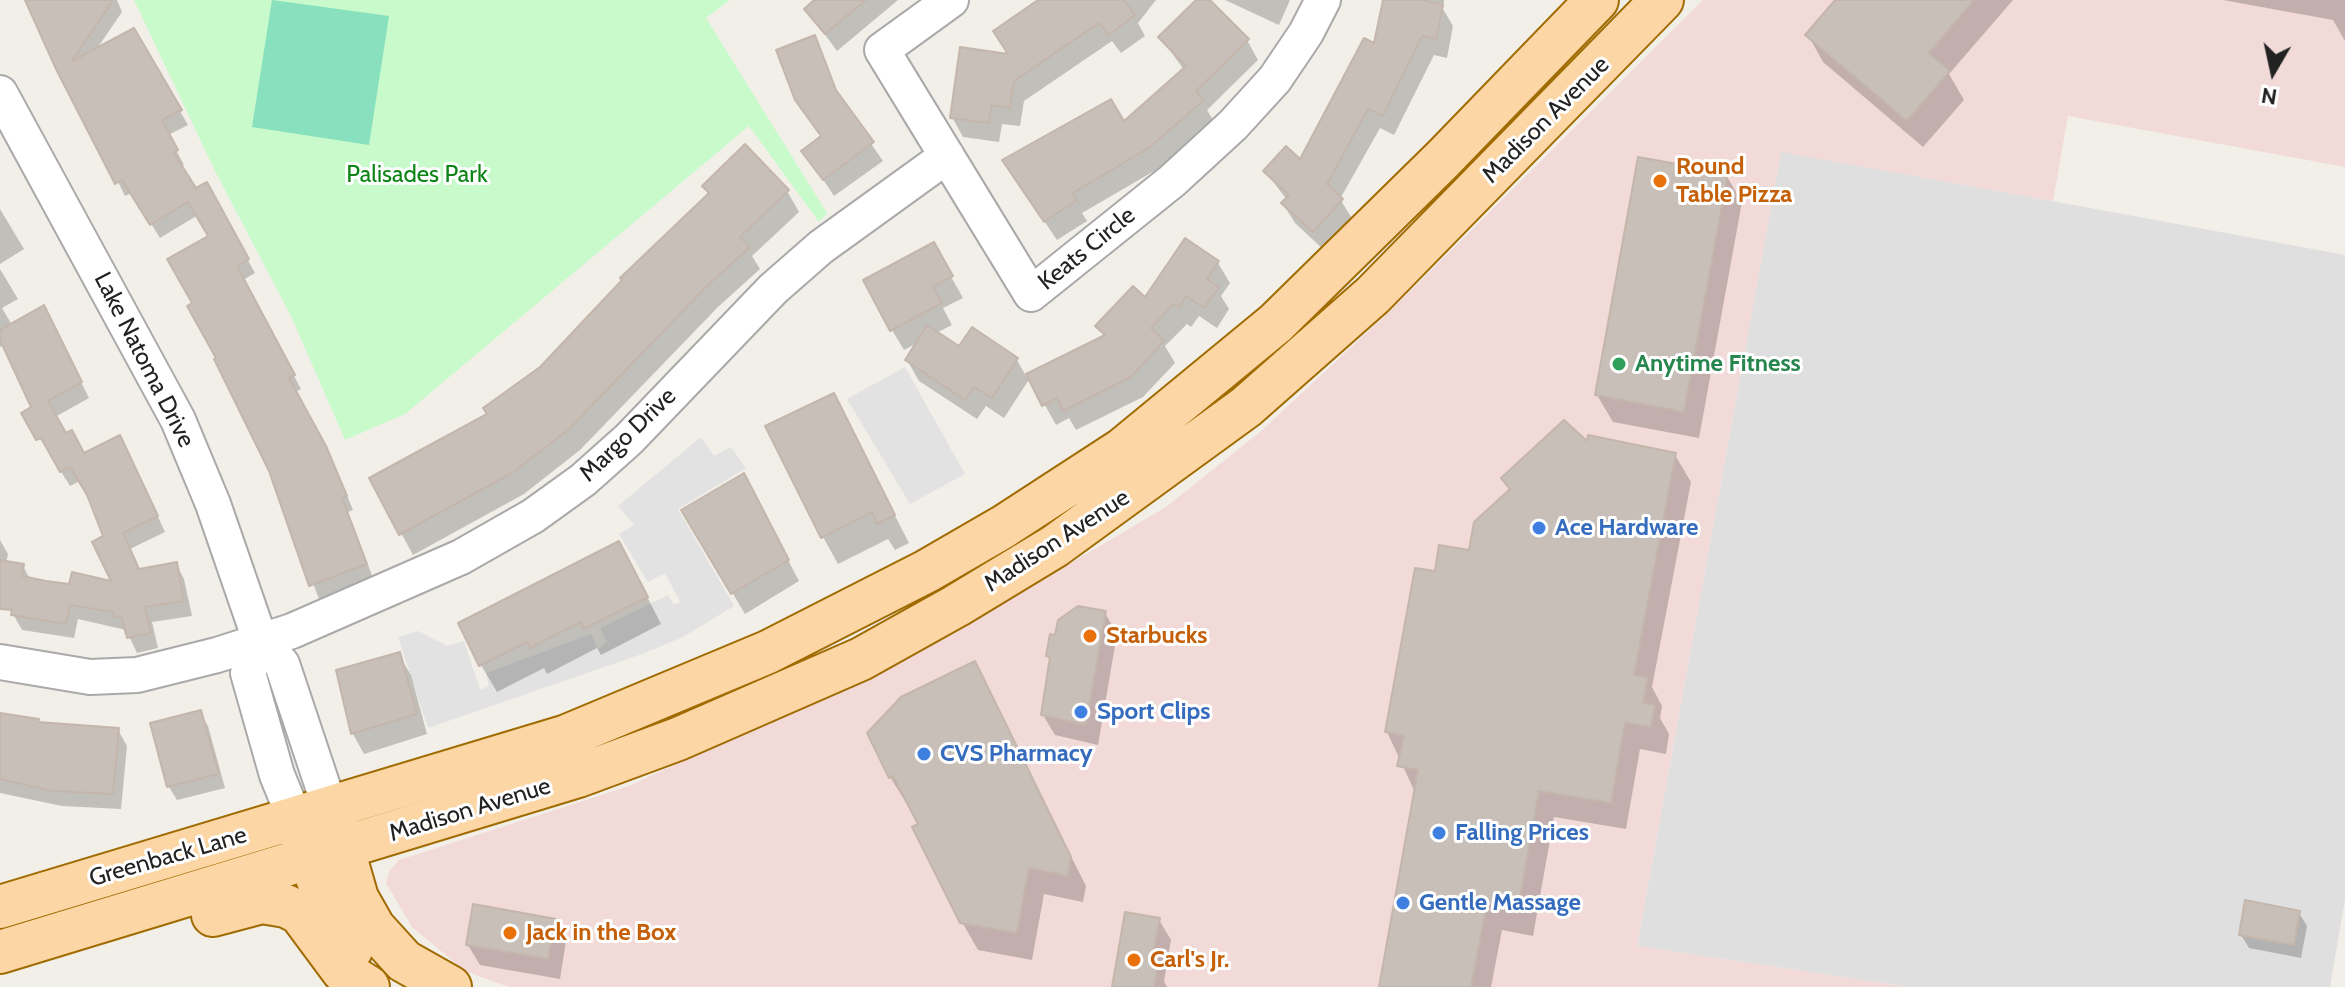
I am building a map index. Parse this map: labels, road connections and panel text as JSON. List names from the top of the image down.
{
  "streets": {
    "main road": ["Madison Avenue", "Greenback Lane"],
    "street": ["Keats Circle", "Lake Natoma Drive", "Margo Drive"]
  },
  "crossings": [
    ["Madison Avenue", "Greenback Lane"],
    ["Keats Circle", "Margo Drive"],
    ["Lake Natoma Drive", "Margo Drive"]
  ],
  "parks": ["Palisades Park"],
  "places": [
    "Round Table Pizza",
    "Anytime Fitness",
    "Ace Hardware",
    "Starbucks",
    "Sport Clips",
    "CVS Pharmacy",
    "Falling Prices",
    "Gentle Massage",
    "Jack in the Box",
    "Carl's Jr."
  ],
  "north": "bottom"
}
